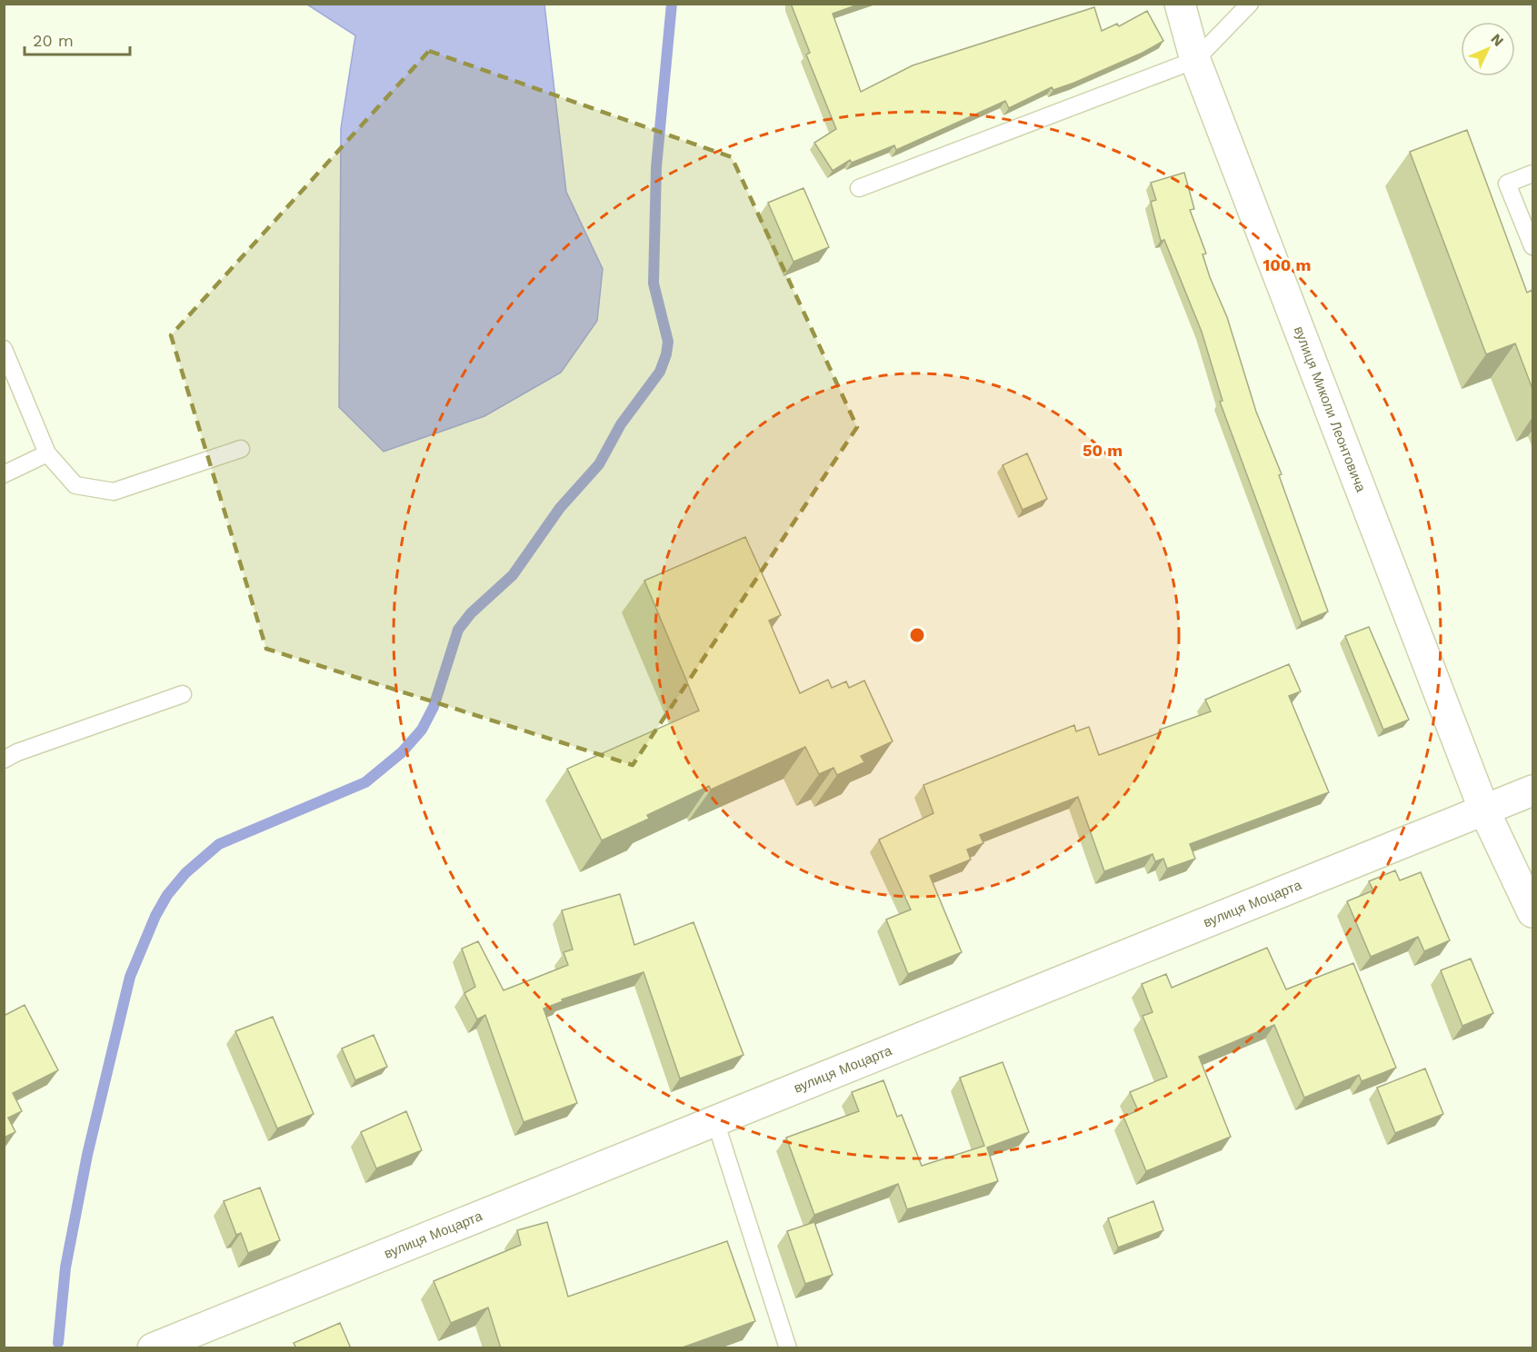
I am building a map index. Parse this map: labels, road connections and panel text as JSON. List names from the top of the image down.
{
  "streets": {
    "street": ["вулиця Миколи Леонтовича", "вулиця Моцарта"]
  },
  "crossings": [
    ["вулиця Миколи Леонтовича", "вулиця Моцарта"]
  ],
  "scale_bar": "20 m",
  "north": "top right",
  "rings": ["100 m", "50 m"]
}
